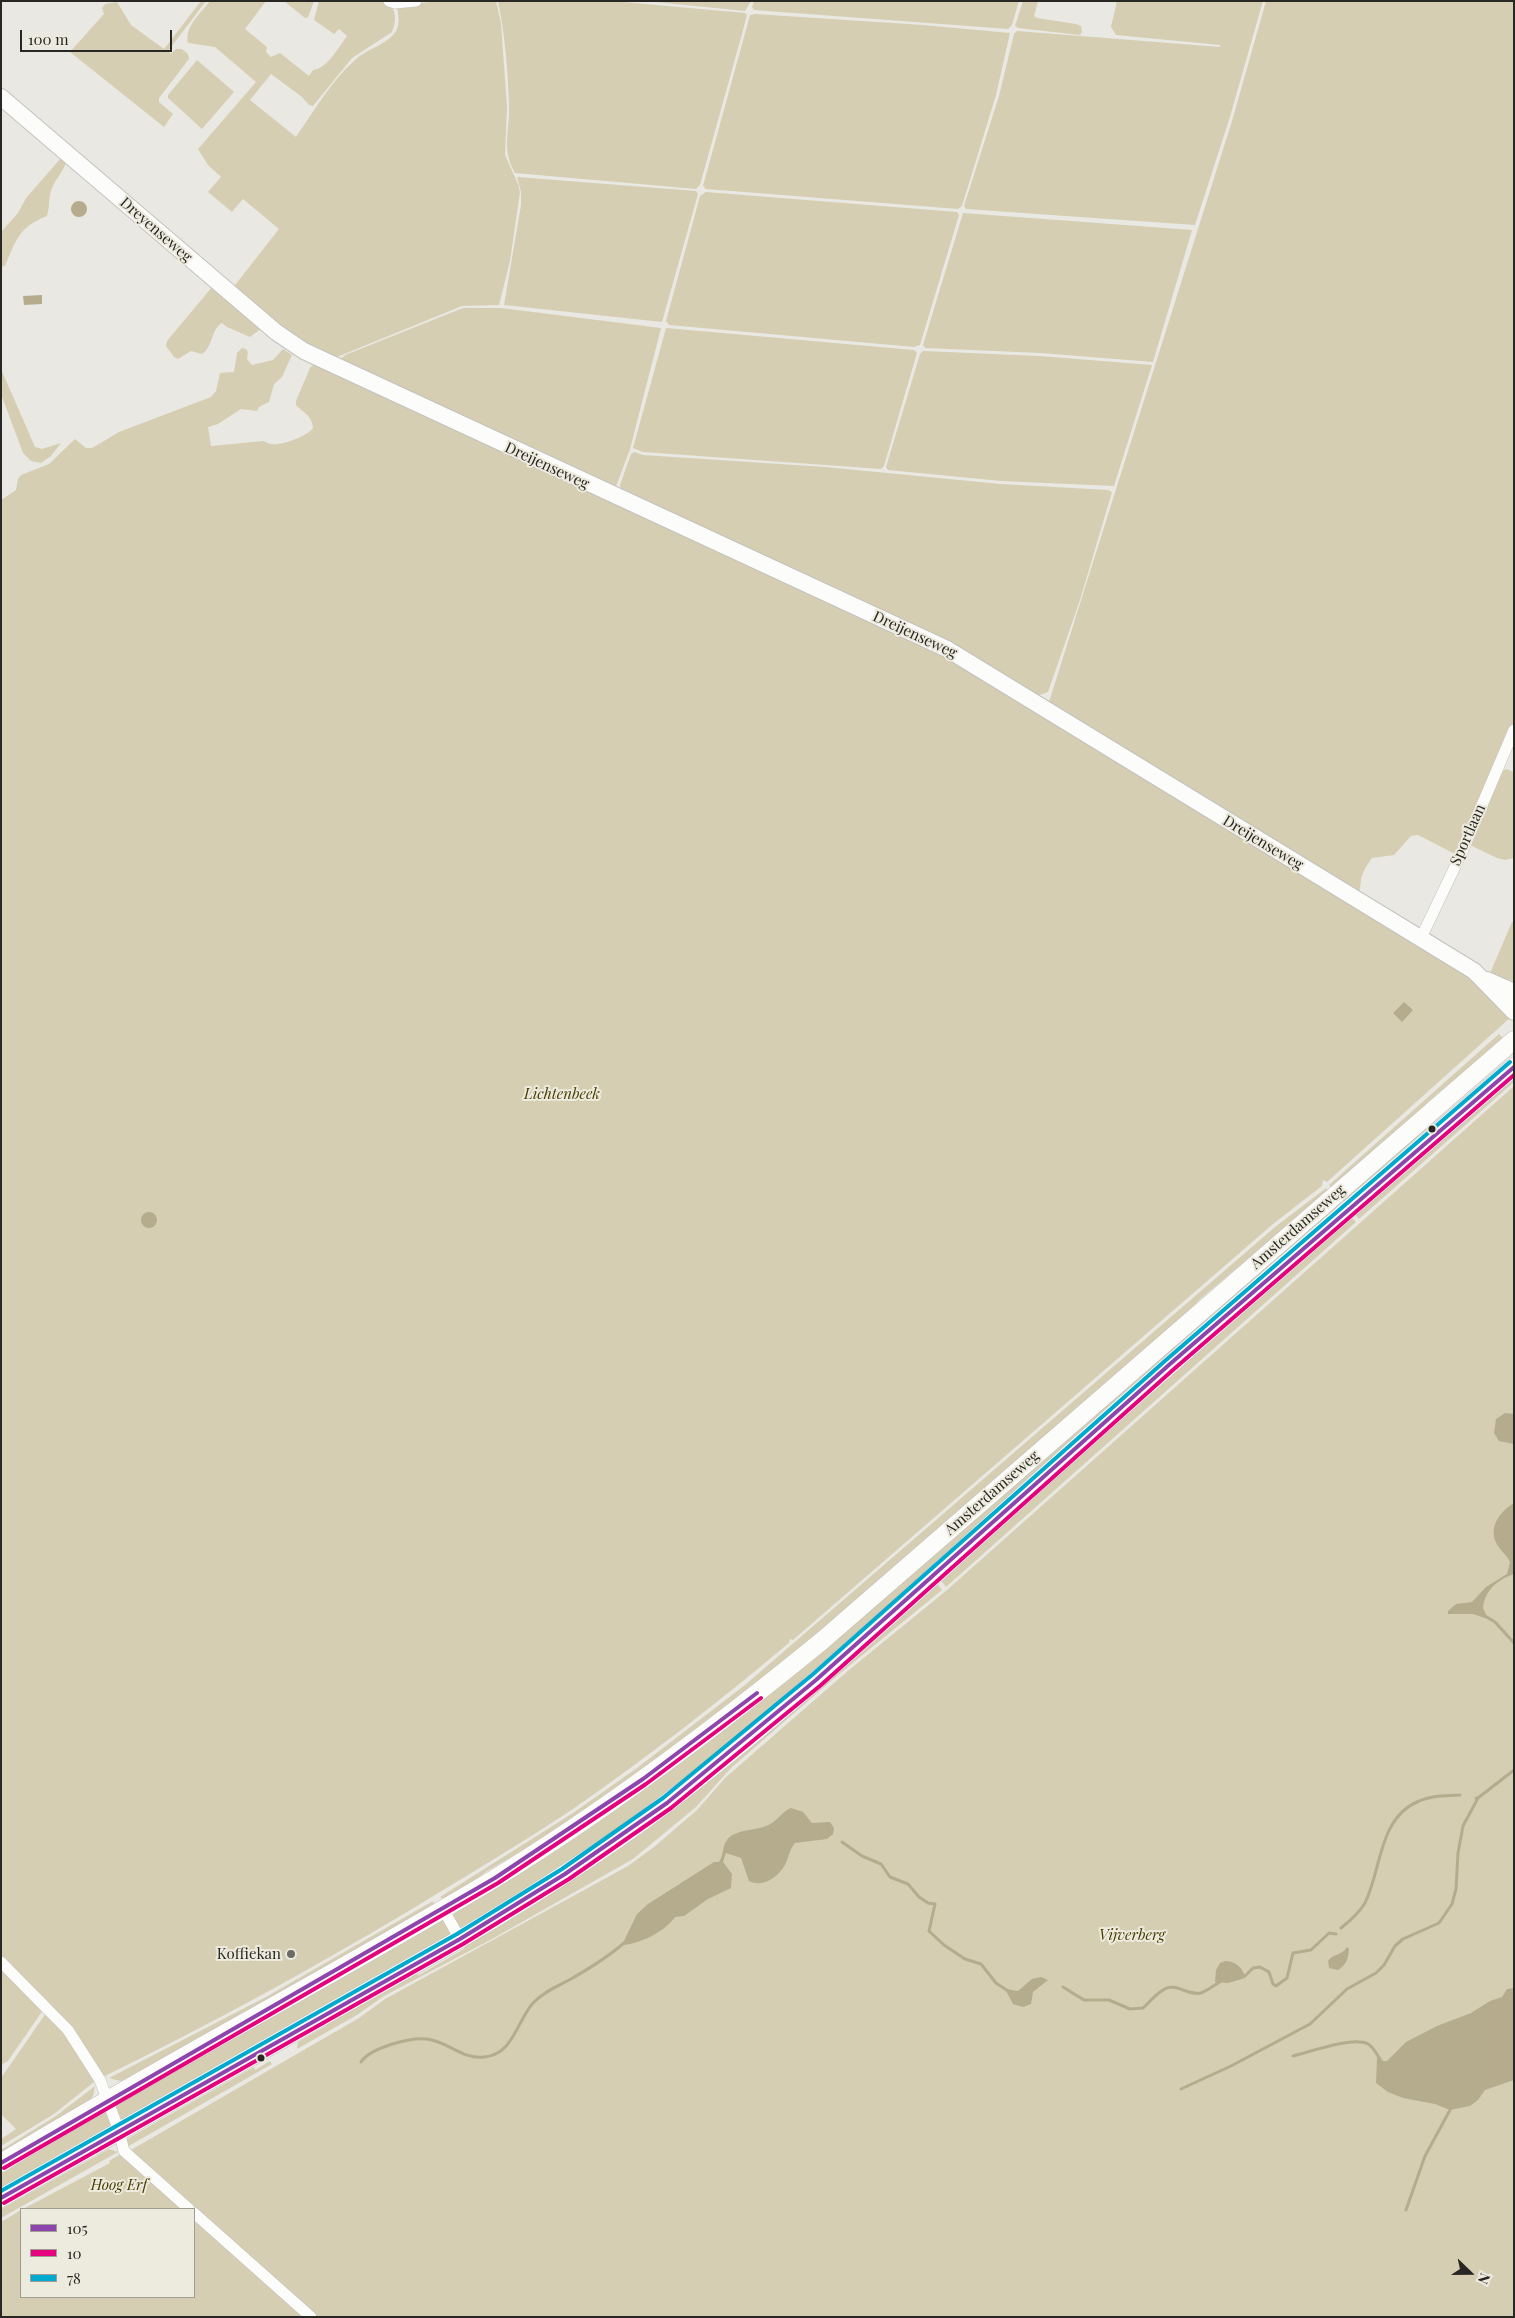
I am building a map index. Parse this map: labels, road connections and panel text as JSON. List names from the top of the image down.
{
  "streets": {
    "main road": ["Dreyenseweg", "Dreijenseweg", "Amsterdamseweg"],
    "street": ["Sportlaan"]
  },
  "crossings": [
    ["Dreyenseweg", "Dreijenseweg"],
    ["Dreijenseweg", "Sportlaan"]
  ],
  "parks": ["Lichtenbeek", "Vijverberg", "Hoog Erf"],
  "places": ["Koffiekan"],
  "lines": ["transit line 78", "transit line 105", "transit line 10"],
  "legend": ["105", "10", "78"],
  "scale_bar": "100 m",
  "north": "right"
}
